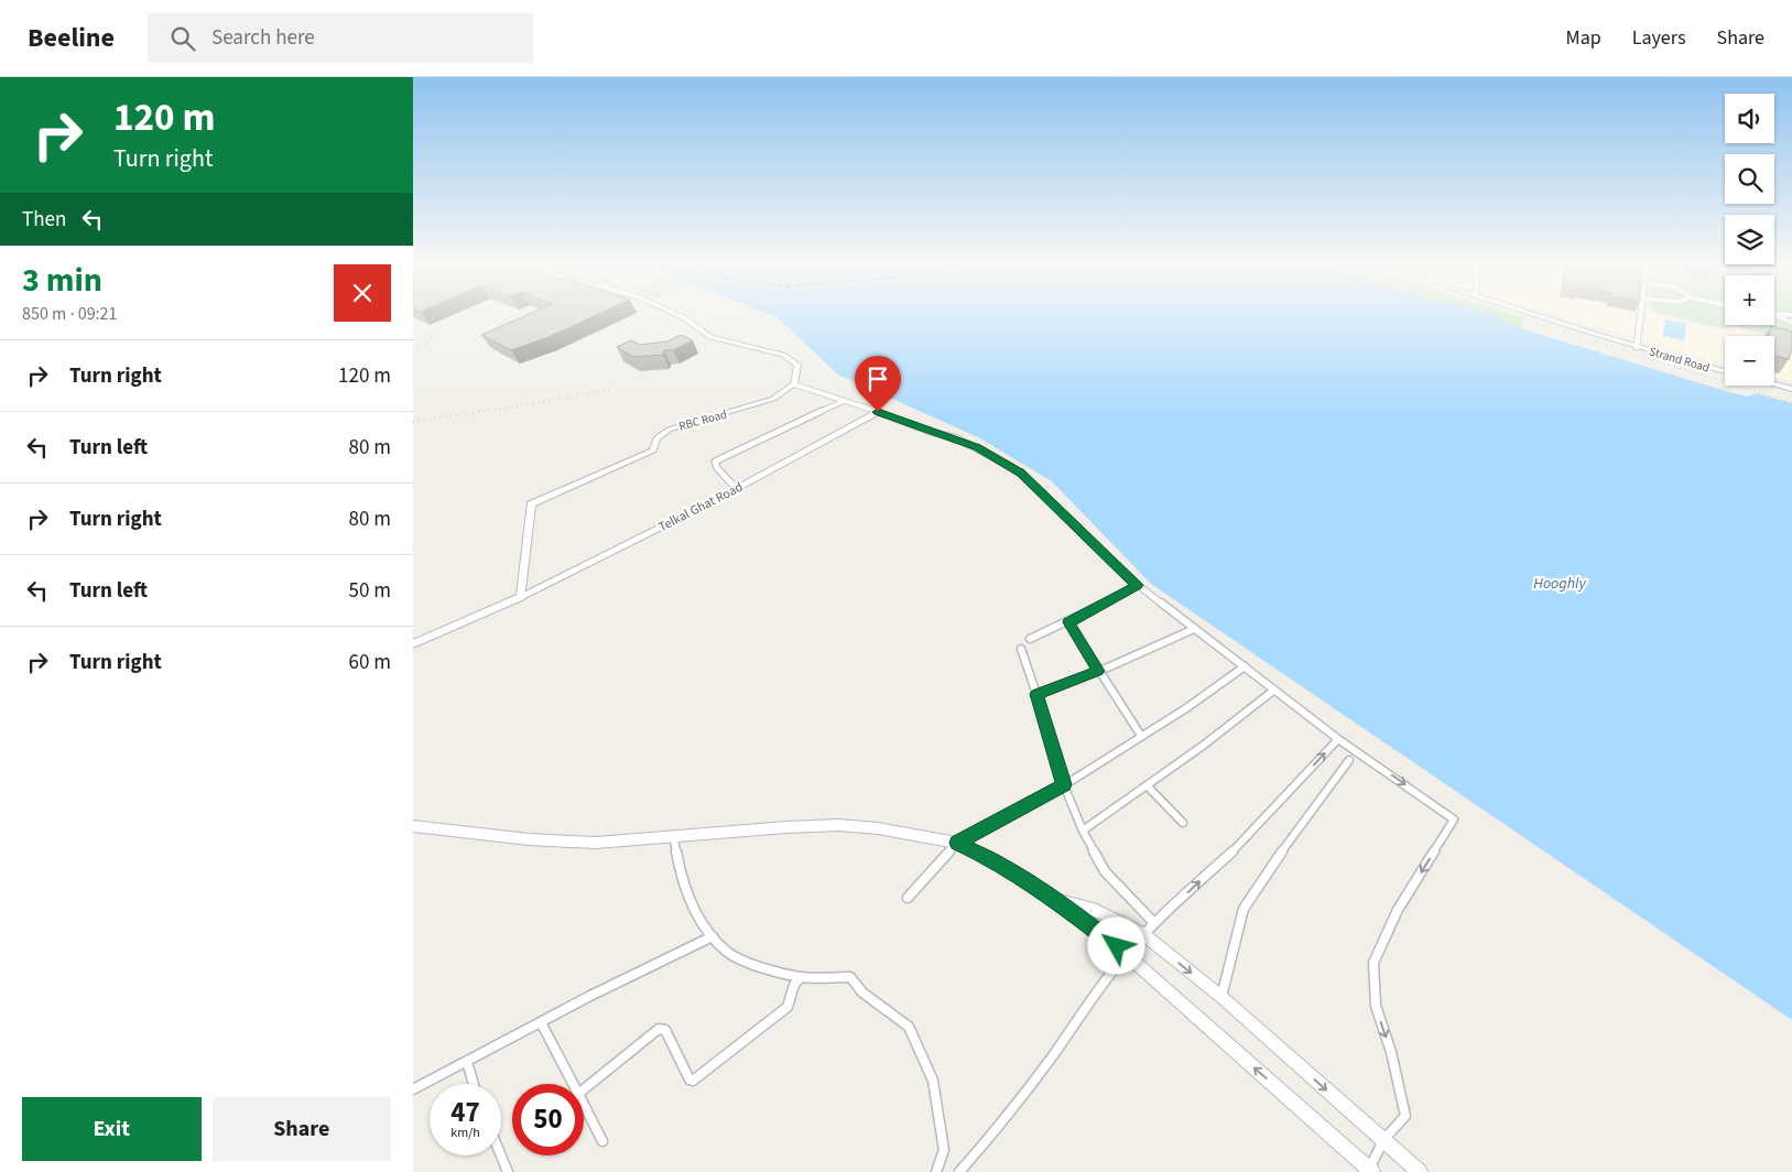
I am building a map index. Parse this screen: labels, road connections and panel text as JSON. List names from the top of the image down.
{
  "streets": {
    "main road": ["Strand Road", "RBC Road"],
    "street": ["Telkal Ghat Road"]
  },
  "crossings": [
    ["RBC Road", "Telkal Ghat Road"]
  ],
  "water": ["Hooghly"],
  "page": {
    "header": "Beeline",
    "search": "Search here",
    "nav": ["Map", "Layers", "Share"],
    "turn": ["120 m", "Turn right"],
    "map_buttons": ["+", "−"],
    "then": "Then",
    "heading": ["3 min", "850 m · 09:21"],
    "list": [
      {
        "name": "Turn right",
        "value": "120 m"
      },
      {
        "name": "Turn left",
        "value": "80 m"
      },
      {
        "name": "Turn right",
        "value": "80 m"
      },
      {
        "name": "Turn left",
        "value": "50 m"
      },
      {
        "name": "Turn right",
        "value": "60 m"
      }
    ],
    "speed": "47 km/h",
    "limit": "50",
    "buttons": ["Exit", "Share"]
  }
}
